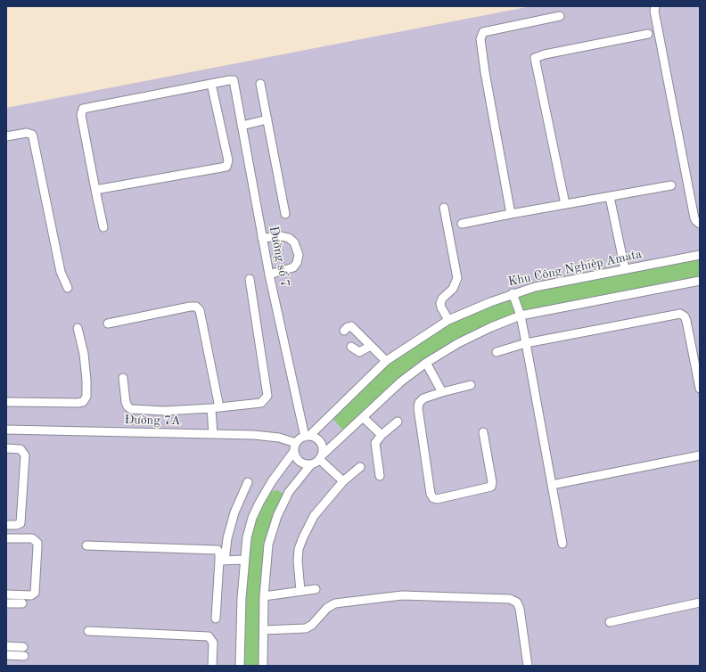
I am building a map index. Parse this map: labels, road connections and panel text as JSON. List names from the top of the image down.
{
  "streets": {
    "street": ["Đường số 7", "Khu Công Nghiệp Amata", "Đường 7A"]
  },
  "crossings": [
    ["Đường số 7", "Khu Công Nghiệp Amata"],
    ["Đường số 7", "Đường 7A"],
    ["Khu Công Nghiệp Amata", "Đường 7A"]
  ]
}
